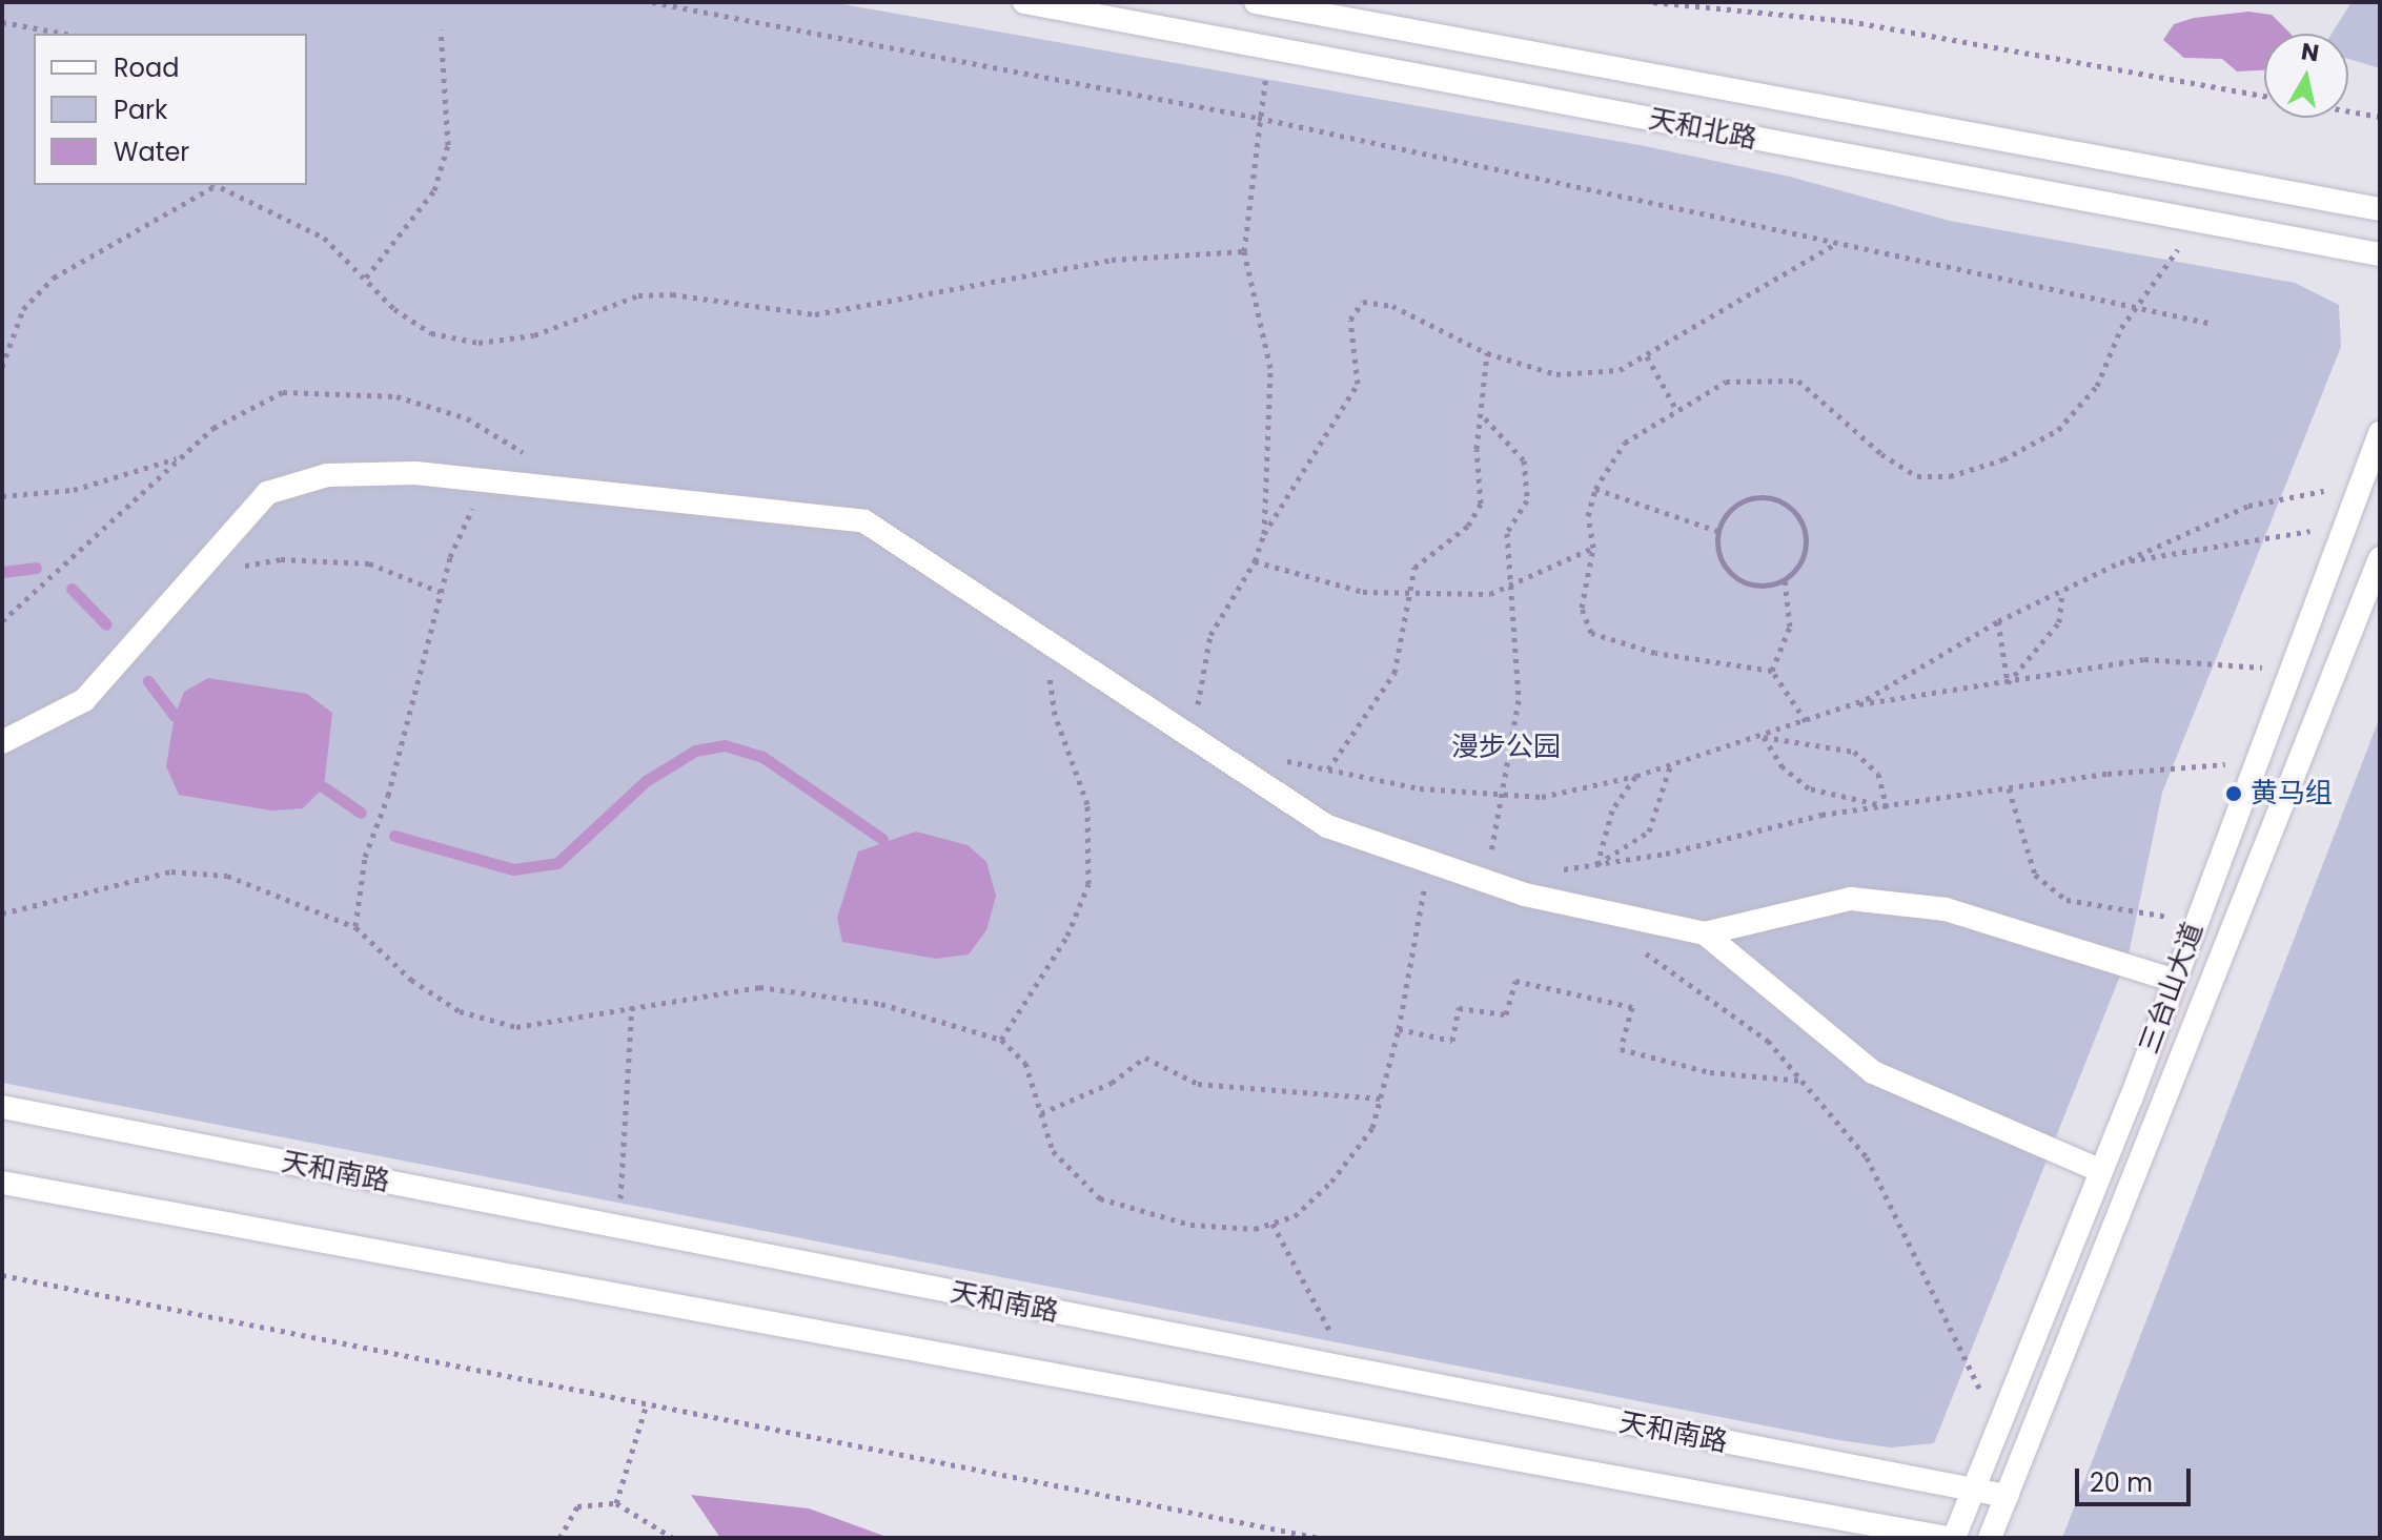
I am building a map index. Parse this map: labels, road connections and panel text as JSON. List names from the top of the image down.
{
  "streets": {
    "street": ["天和北路", "三台山大道", "天和南路"]
  },
  "crossings": [
    ["三台山大道", "天和南路"]
  ],
  "parks": ["漫步公园"],
  "places": ["黄马组"],
  "legend": ["Road", "Park", "Water"],
  "scale_bar": "20 m",
  "north": "top"
}
